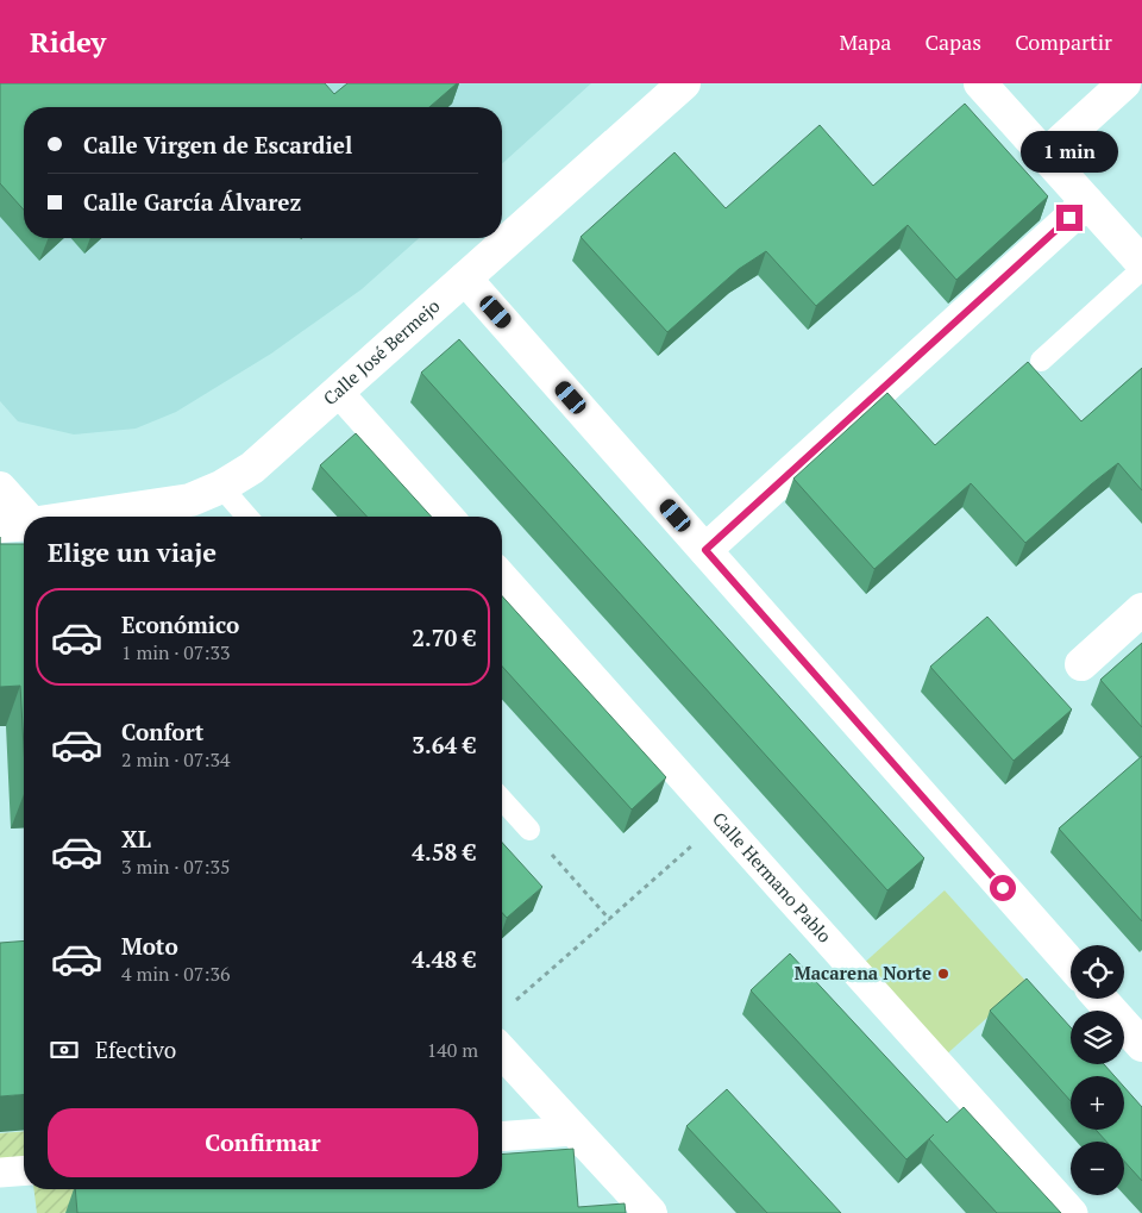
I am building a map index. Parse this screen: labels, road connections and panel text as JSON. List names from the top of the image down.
{
  "streets": {
    "street": ["Calle José Bermejo", "Calle Hermano Pablo"]
  },
  "places": ["Macarena Norte"],
  "page": {
    "header": "Ridey",
    "nav": ["Mapa", "Capas", "Compartir"],
    "banner": ["Calle Virgen de Escardiel", "Calle García Álvarez"],
    "bubble": "1 min",
    "heading": "Elige un viaje",
    "list": [
      {
        "name": "Económico",
        "note": "1 min · 07:33",
        "value": "2.70 €"
      },
      {
        "name": "Confort",
        "note": "2 min · 07:34",
        "value": "3.64 €"
      },
      {
        "name": "XL",
        "note": "3 min · 07:35",
        "value": "4.58 €"
      },
      {
        "name": "Moto",
        "note": "4 min · 07:36",
        "value": "4.48 €"
      }
    ],
    "map_buttons": ["+", "−"],
    "pay": ["Efectivo", "140 m"],
    "buttons": "Confirmar"
  }
}
